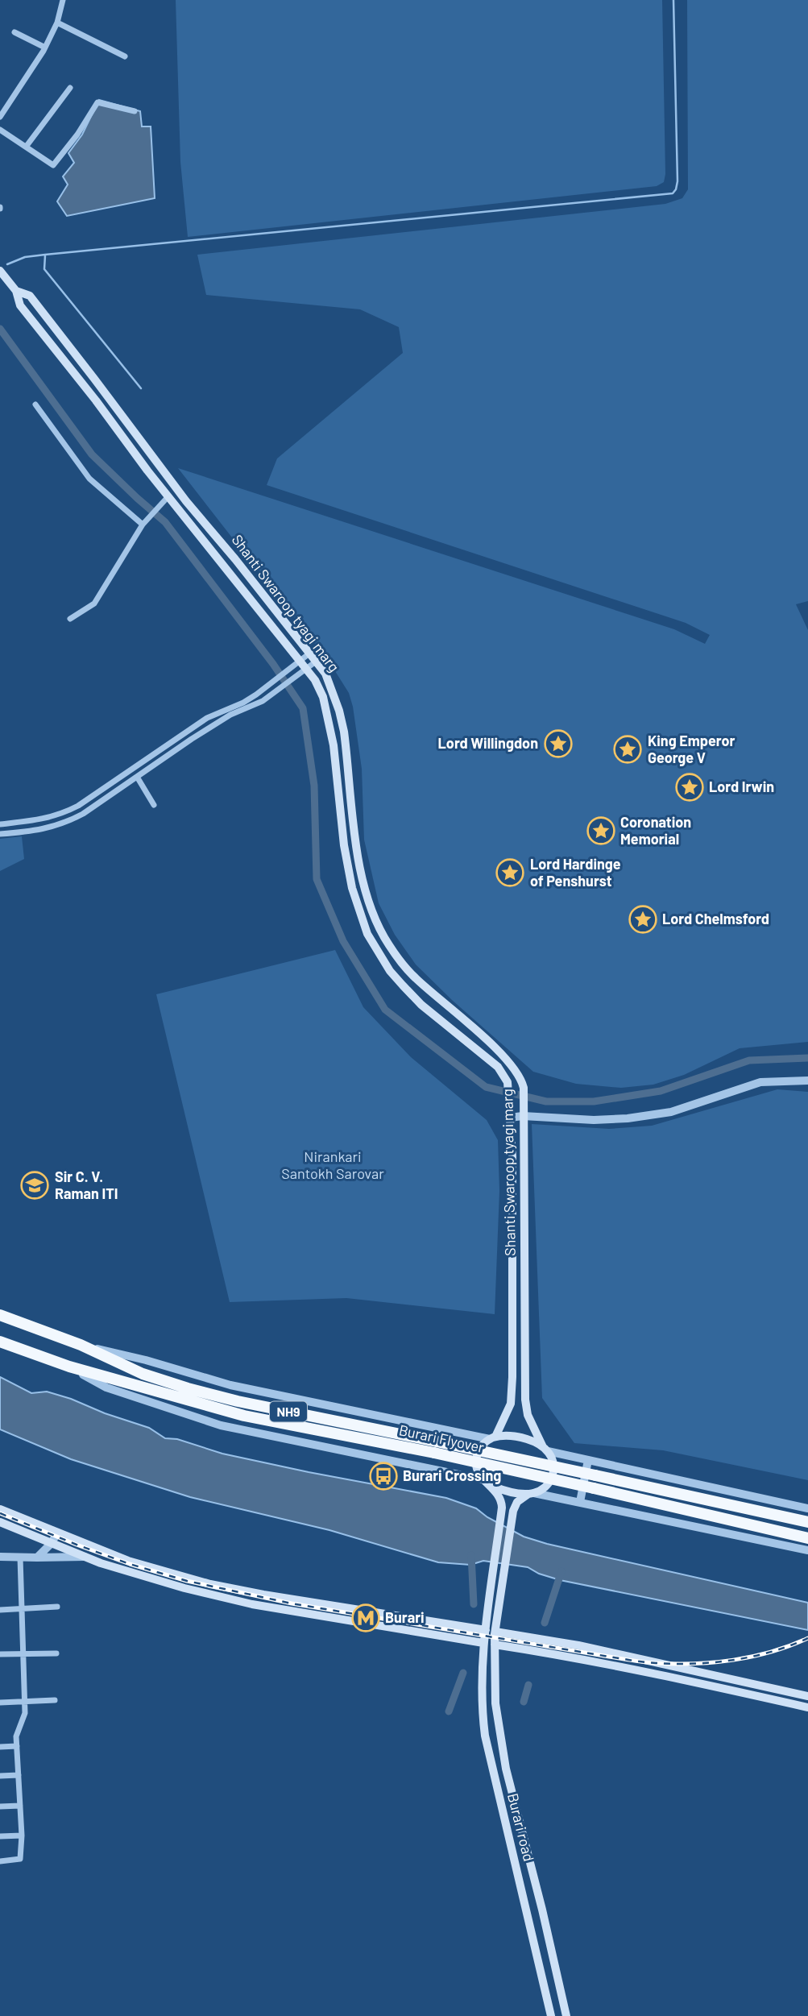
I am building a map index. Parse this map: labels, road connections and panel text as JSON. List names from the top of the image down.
{
  "streets": {
    "highway": ["NH9", "Burari Flyover"],
    "main road": ["Shanti Swaroop tyagi marg", "Burari road"]
  },
  "crossings": [
    ["NH9", "Burari Flyover"]
  ],
  "parks": ["Nirankari Santokh Sarovar"],
  "places": {
    "place": [
      "Lord Willingdon",
      "King Emperor George V",
      "Lord Irwin",
      "Coronation Memorial",
      "Lord Hardinge of Penshurst",
      "Lord Chelmsford"
    ],
    "school or university": ["Sir C. V. Raman ITI"],
    "bus stop": ["Burari Crossing"],
    "metro station": ["Burari"]
  }
}
